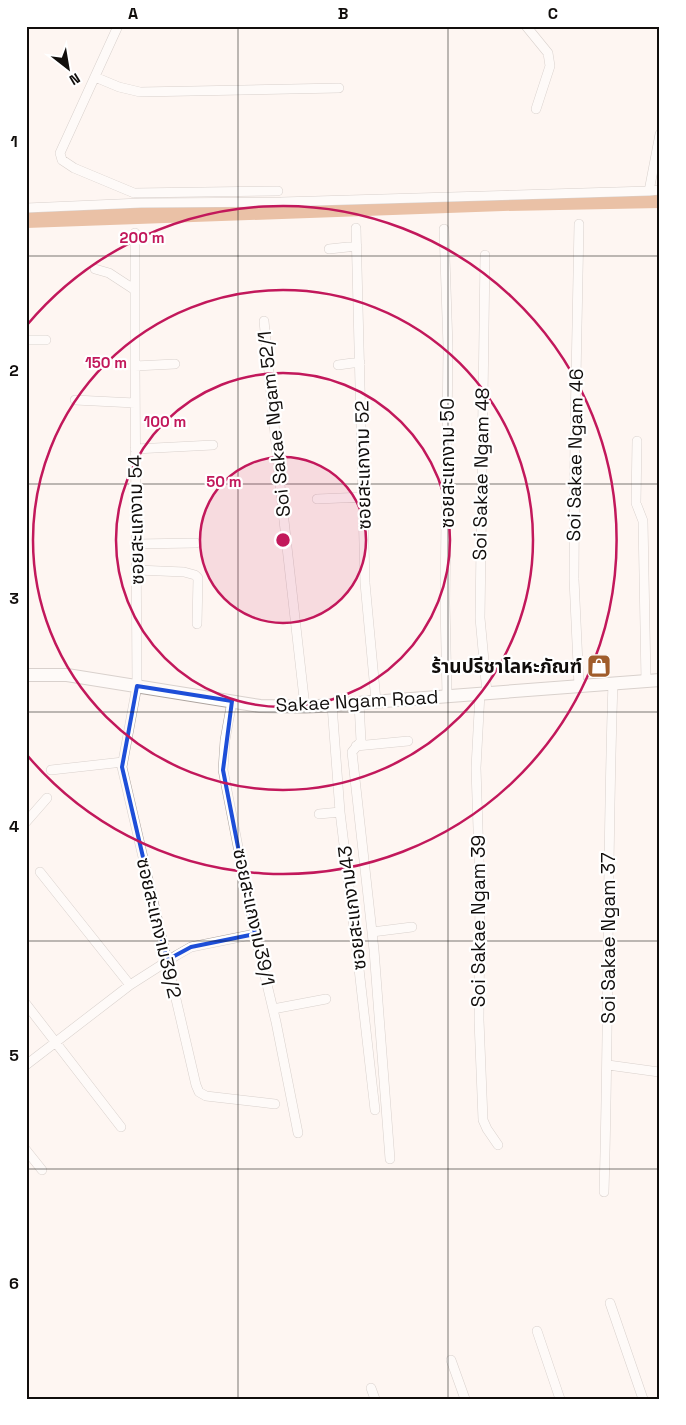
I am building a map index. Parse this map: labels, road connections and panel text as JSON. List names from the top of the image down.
{
  "streets": {
    "street": [
      "Soi Sakae Ngam 52/1",
      "Soi Sakae Ngam 46",
      "ซอยสะแกงาม 50",
      "ซอยสะแกงาม 52",
      "Soi Sakae Ngam 48",
      "ซอยสะแกงาม 54",
      "Sakae Ngam Road",
      "ซอยสะแกงาม43",
      "ซอยสะแกงาม39/1",
      "Soi Sakae Ngam 39",
      "ซอยสะแกงาม39/2",
      "Soi Sakae Ngam 37"
    ]
  },
  "crossings": [
    ["Soi Sakae Ngam 52/1", "Sakae Ngam Road"],
    ["Soi Sakae Ngam 46", "Sakae Ngam Road"],
    ["ซอยสะแกงาม 50", "Sakae Ngam Road"],
    ["ซอยสะแกงาม 52", "Sakae Ngam Road"],
    ["Soi Sakae Ngam 48", "Sakae Ngam Road"],
    ["Soi Sakae Ngam 48", "Soi Sakae Ngam 39"],
    ["ซอยสะแกงาม 54", "Sakae Ngam Road"],
    ["ซอยสะแกงาม 54", "ซอยสะแกงาม39/2"],
    ["Sakae Ngam Road", "ซอยสะแกงาม43"],
    ["Sakae Ngam Road", "ซอยสะแกงาม39/1"],
    ["Sakae Ngam Road", "Soi Sakae Ngam 39"],
    ["Sakae Ngam Road", "ซอยสะแกงาม39/2"],
    ["Sakae Ngam Road", "Soi Sakae Ngam 37"]
  ],
  "places": {
    "shop": ["ร้านปรีชาโลหะภัณฑ์"]
  },
  "north": "bottom right",
  "grid": {
    "columns": ["A", "B", "C"],
    "rows": [
      "1",
      "2",
      "3",
      "4",
      "5",
      "6"
    ]
  },
  "rings": [
    "200 m",
    "150 m",
    "100 m",
    "50 m"
  ]
}
